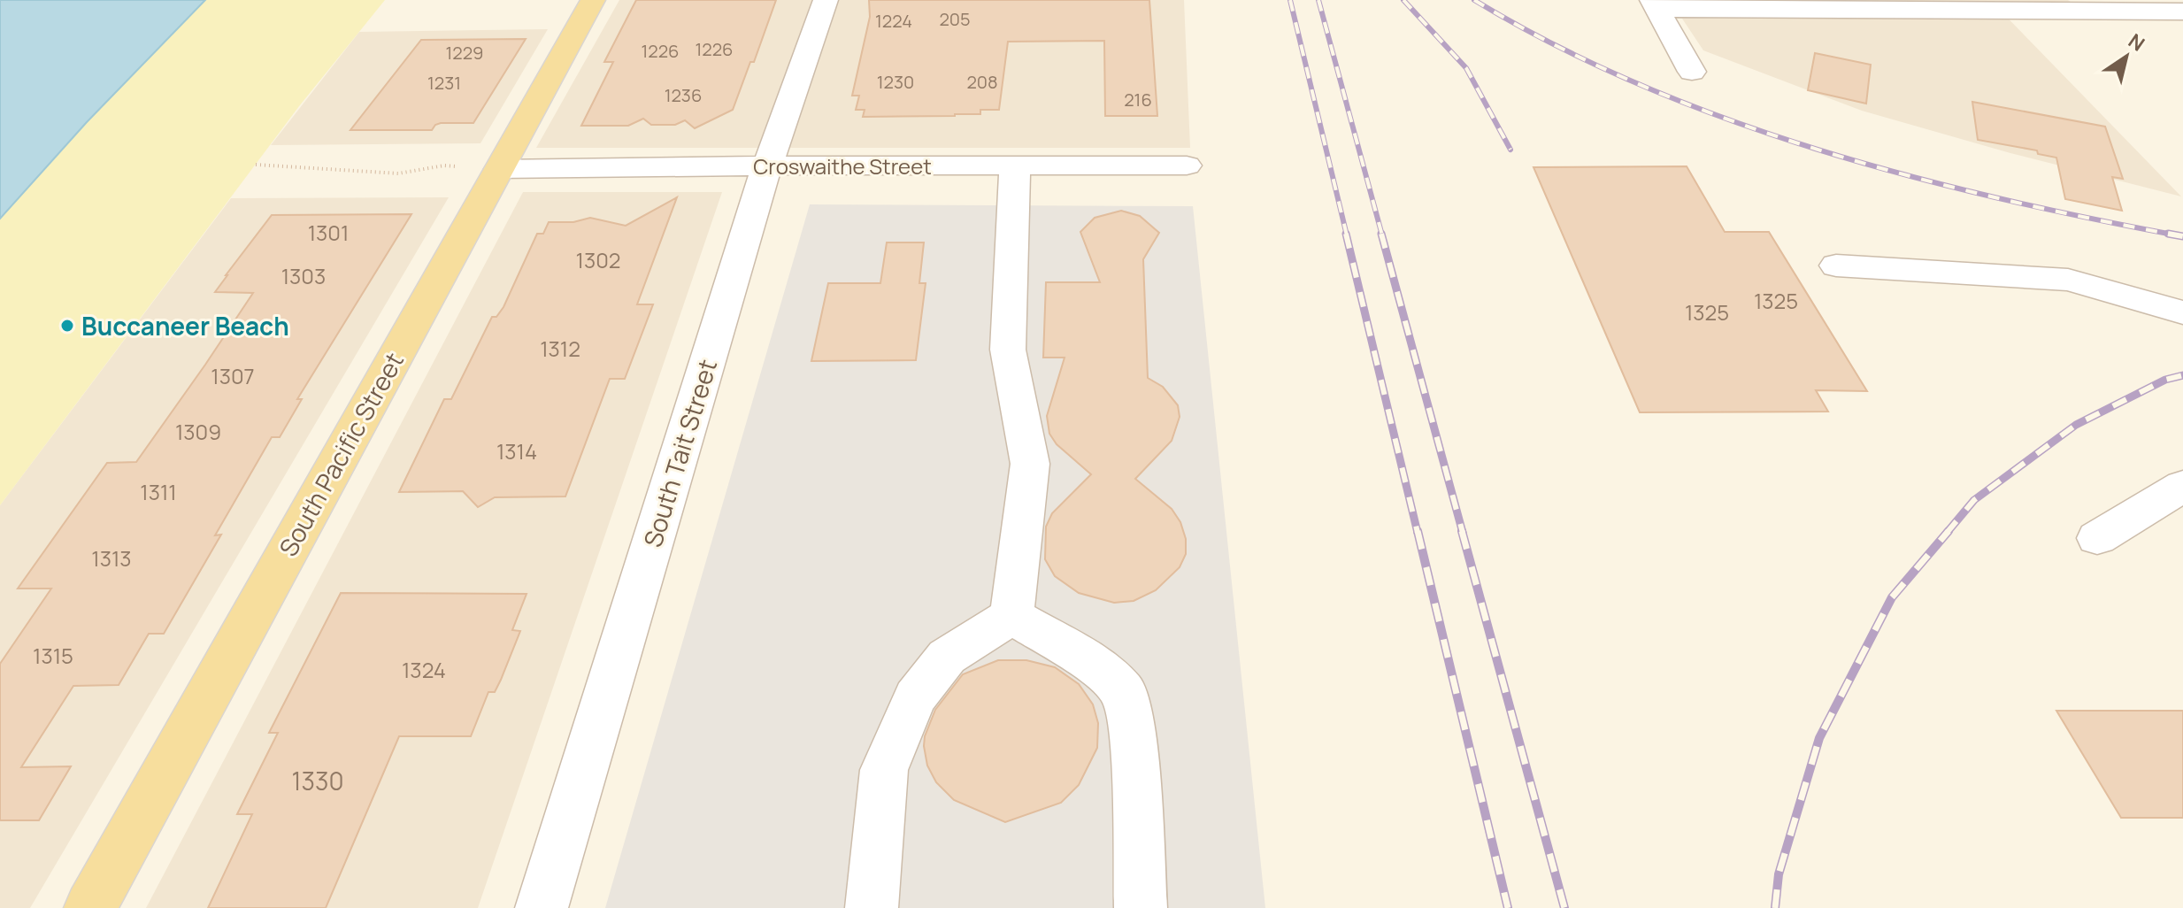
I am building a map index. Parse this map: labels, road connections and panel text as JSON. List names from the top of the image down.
{
  "streets": {
    "main road": ["South Pacific Street"],
    "street": ["Croswaithe Street", "South Tait Street"]
  },
  "crossings": [
    ["Croswaithe Street", "South Tait Street"],
    ["Croswaithe Street", "South Pacific Street"]
  ],
  "places": ["Buccaneer Beach"],
  "house_numbers": [
    "205",
    "1224",
    "1226",
    "1226",
    "1229",
    "1230",
    "208",
    "1231",
    "1236",
    "216",
    "1301",
    "1302",
    "1303",
    "1325",
    "1325",
    "1312",
    "1307",
    "1309",
    "1314",
    "1311",
    "1313",
    "1315",
    "1324",
    "1330"
  ],
  "north": "top right"
}
